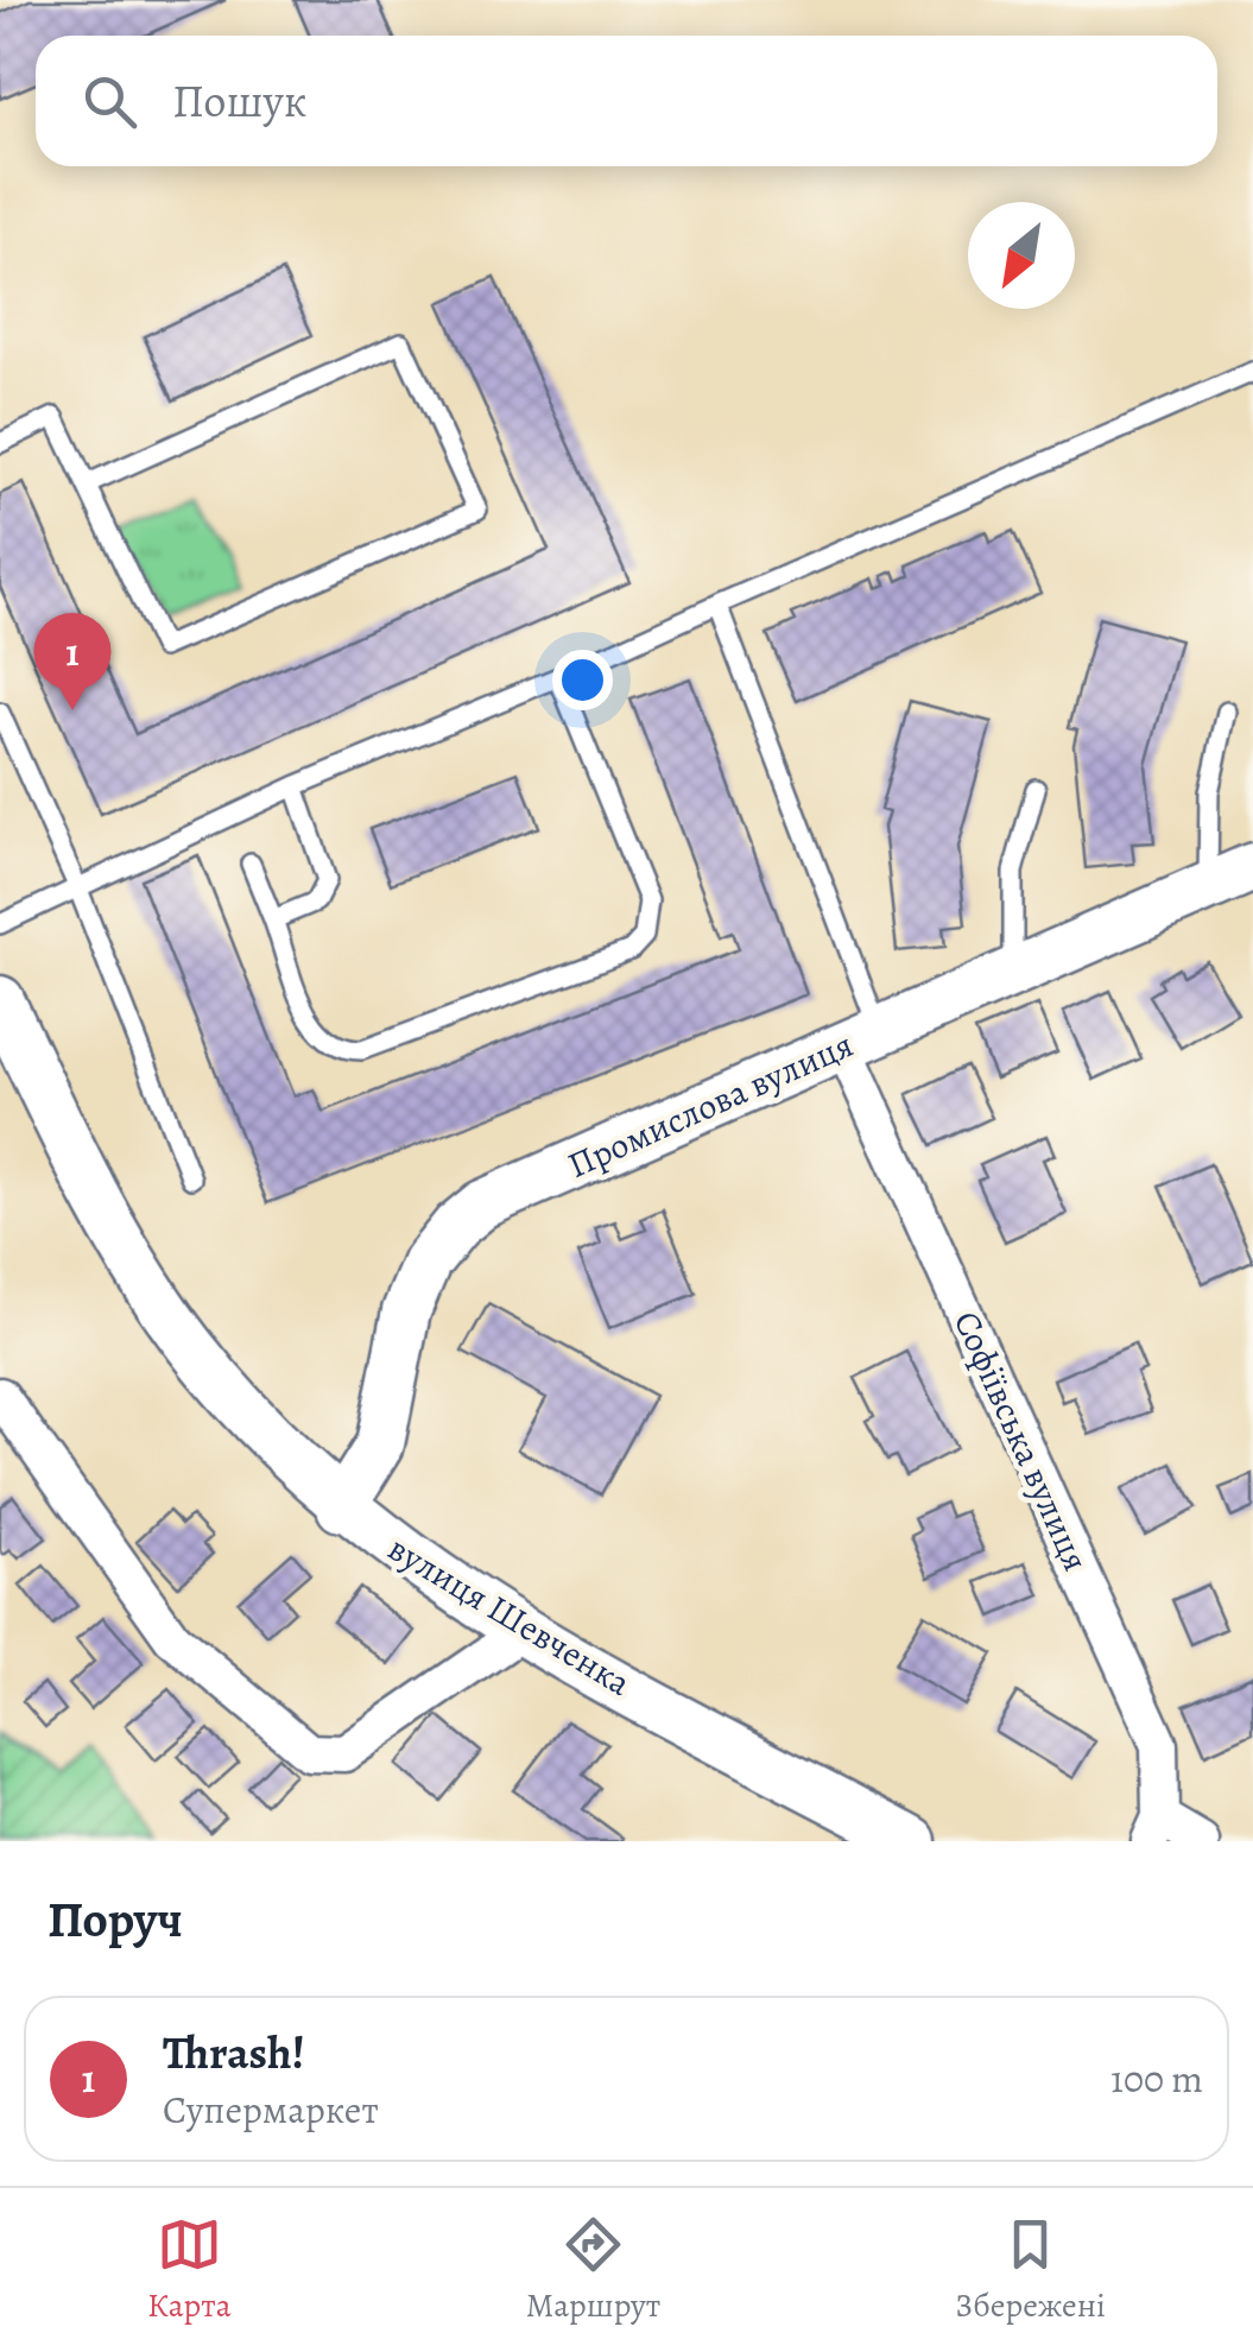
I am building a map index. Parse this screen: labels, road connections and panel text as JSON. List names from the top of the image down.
{
  "streets": {
    "street": ["Промислова вулиця", "Софіївська вулиця", "вулиця Шевченка"]
  },
  "crossings": [
    ["Промислова вулиця", "Софіївська вулиця"],
    ["Промислова вулиця", "вулиця Шевченка"]
  ],
  "north": "bottom left",
  "page": {
    "search": "Пошук",
    "pins": "1",
    "heading": "Поруч",
    "list": [
      {
        "mark": "1",
        "name": "Thrash!",
        "note": "Супермаркет",
        "value": "100 m"
      }
    ],
    "nav": ["Карта", "Маршрут", "Збережені"]
  }
}
